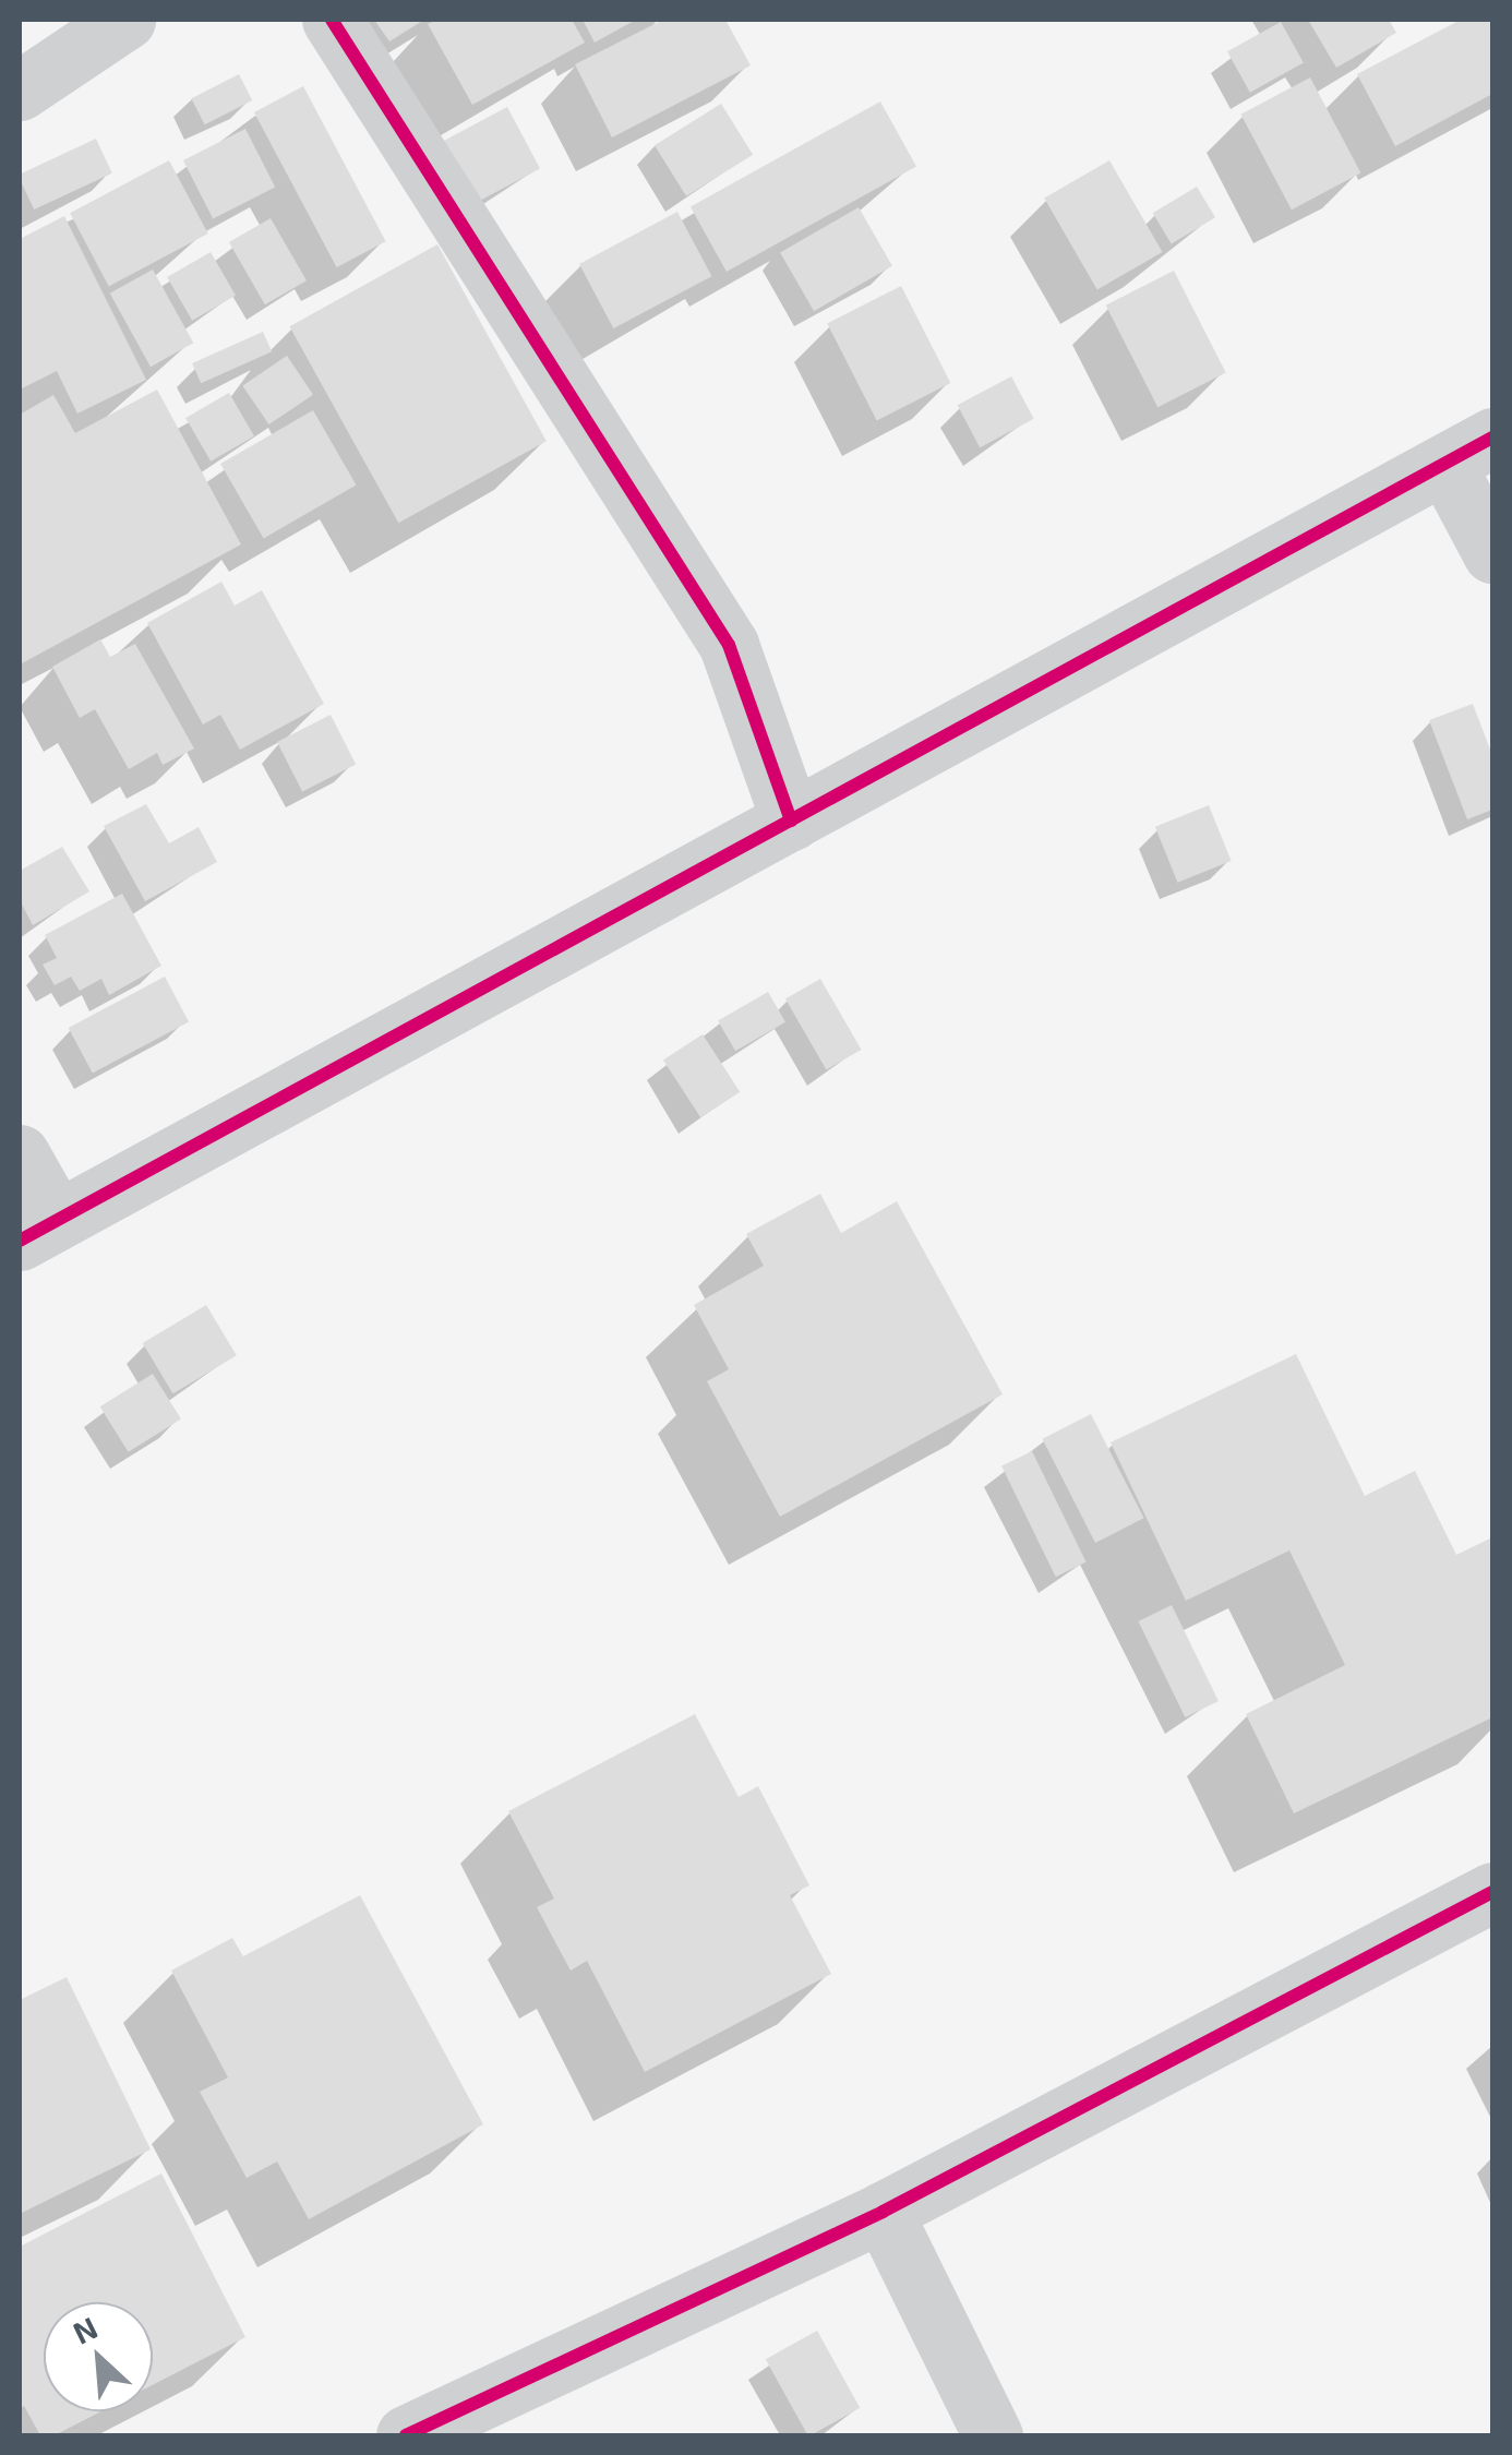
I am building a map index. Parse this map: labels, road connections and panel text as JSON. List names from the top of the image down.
{
  "north": "top left"
}
